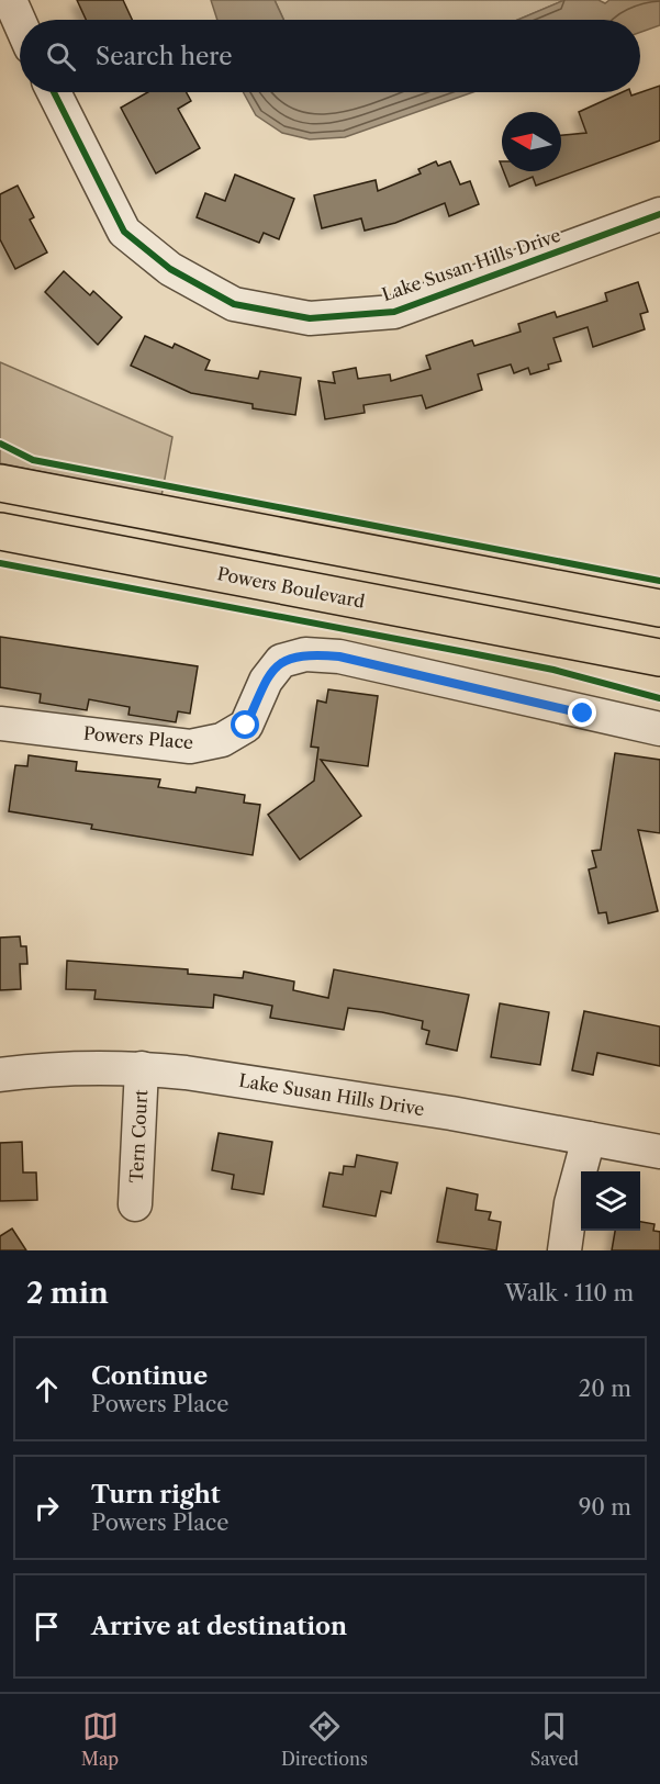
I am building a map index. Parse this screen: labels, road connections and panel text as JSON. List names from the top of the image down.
{
  "streets": {
    "main road": ["Powers Boulevard"],
    "street": ["Lake Susan Hills Drive", "Powers Place", "Tern Court"]
  },
  "crossings": [
    ["Lake Susan Hills Drive", "Tern Court"]
  ],
  "north": "left",
  "page": {
    "search": "Search here",
    "heading": ["2 min", "Walk · 110 m"],
    "list": [
      ["Continue", "Powers Place", "20 m"],
      ["Turn right", "Powers Place", "90 m"],
      "Arrive at destination"
    ],
    "nav": ["Map", "Directions", "Saved"]
  }
}
